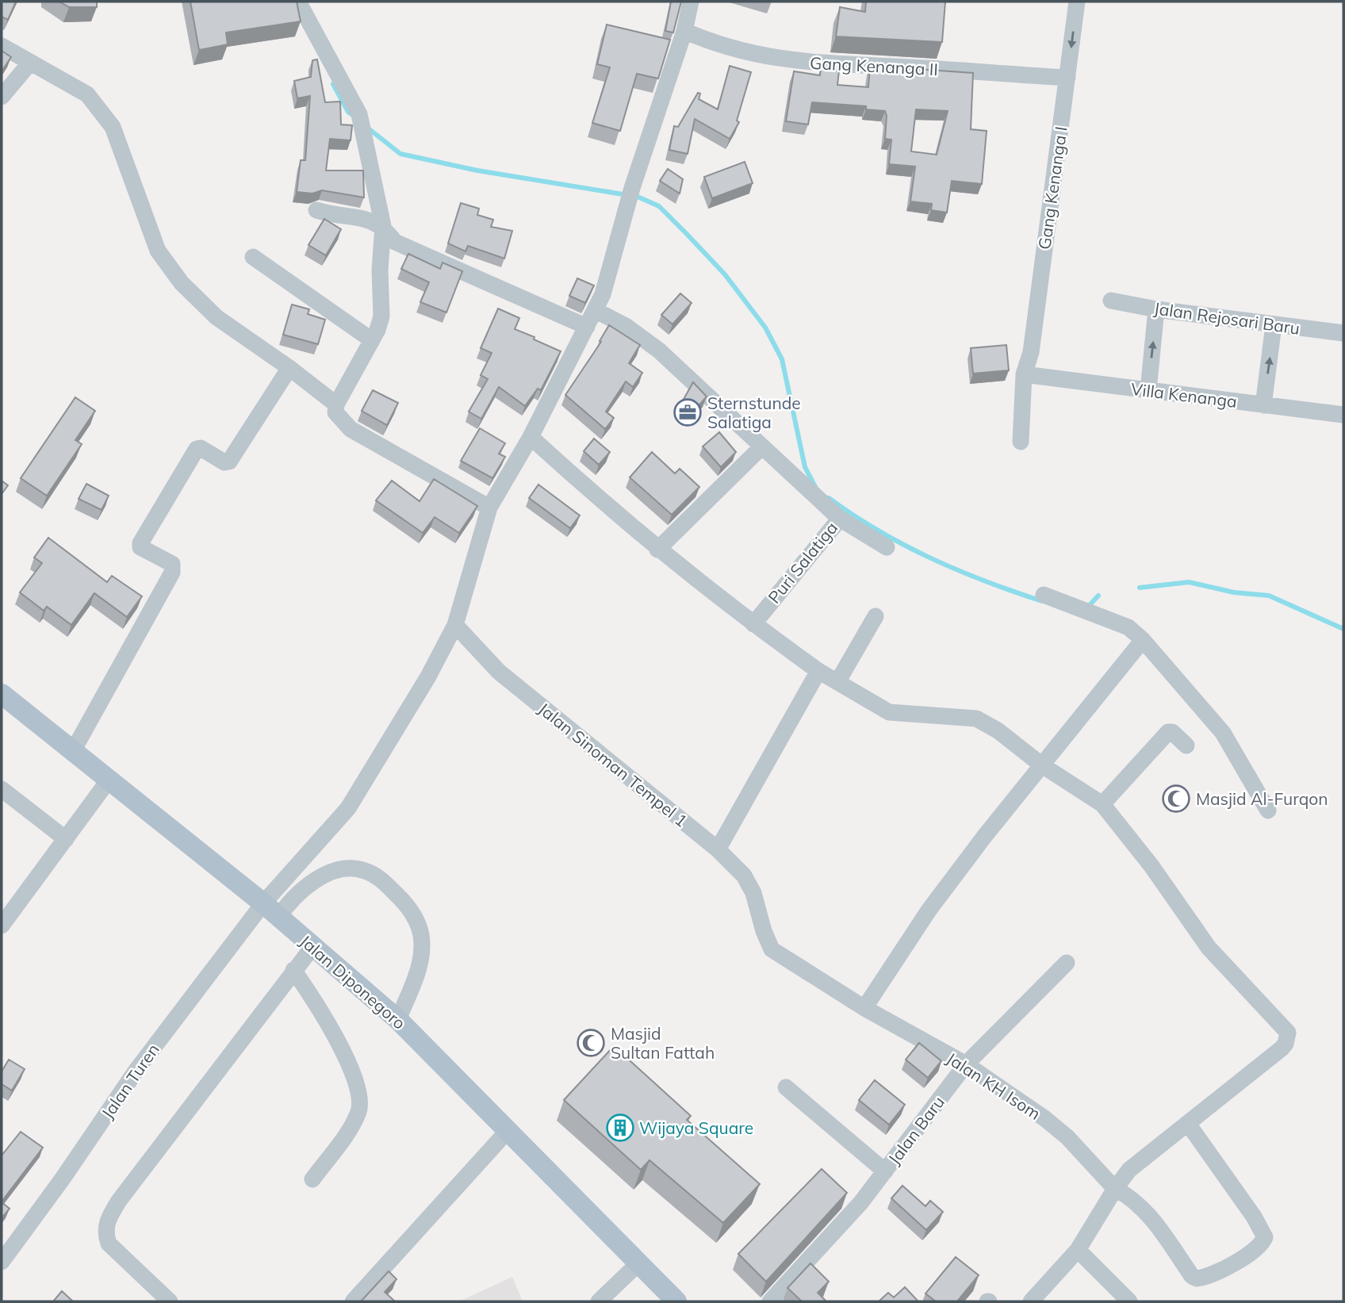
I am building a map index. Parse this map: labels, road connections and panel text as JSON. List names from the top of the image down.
{
  "streets": {
    "main road": ["Jalan Diponegoro"],
    "street": [
      "Gang Kenanga II",
      "Gang Kenanga I",
      "Jalan Rejosari Baru",
      "Villa Kenanga",
      "Puri Salatiga",
      "Jalan Sinoman Tempel 1",
      "Jalan Turen",
      "Jalan KH Isom",
      "Jalan Baru"
    ]
  },
  "crossings": [
    ["Gang Kenanga II", "Gang Kenanga I"],
    ["Gang Kenanga II", "Jalan Turen"],
    ["Gang Kenanga I", "Villa Kenanga"],
    ["Puri Salatiga", "Jalan Turen"],
    ["Jalan Sinoman Tempel 1", "Jalan Turen"],
    ["Jalan Sinoman Tempel 1", "Jalan KH Isom"],
    ["Jalan Diponegoro", "Jalan Turen"],
    ["Jalan KH Isom", "Jalan Baru"]
  ],
  "places": {
    "office": ["Sternstunde Salatiga"],
    "mosque": ["Masjid Al-Furqon", "Masjid Sultan Fattah"],
    "building": ["Wijaya Square"]
  }
}
